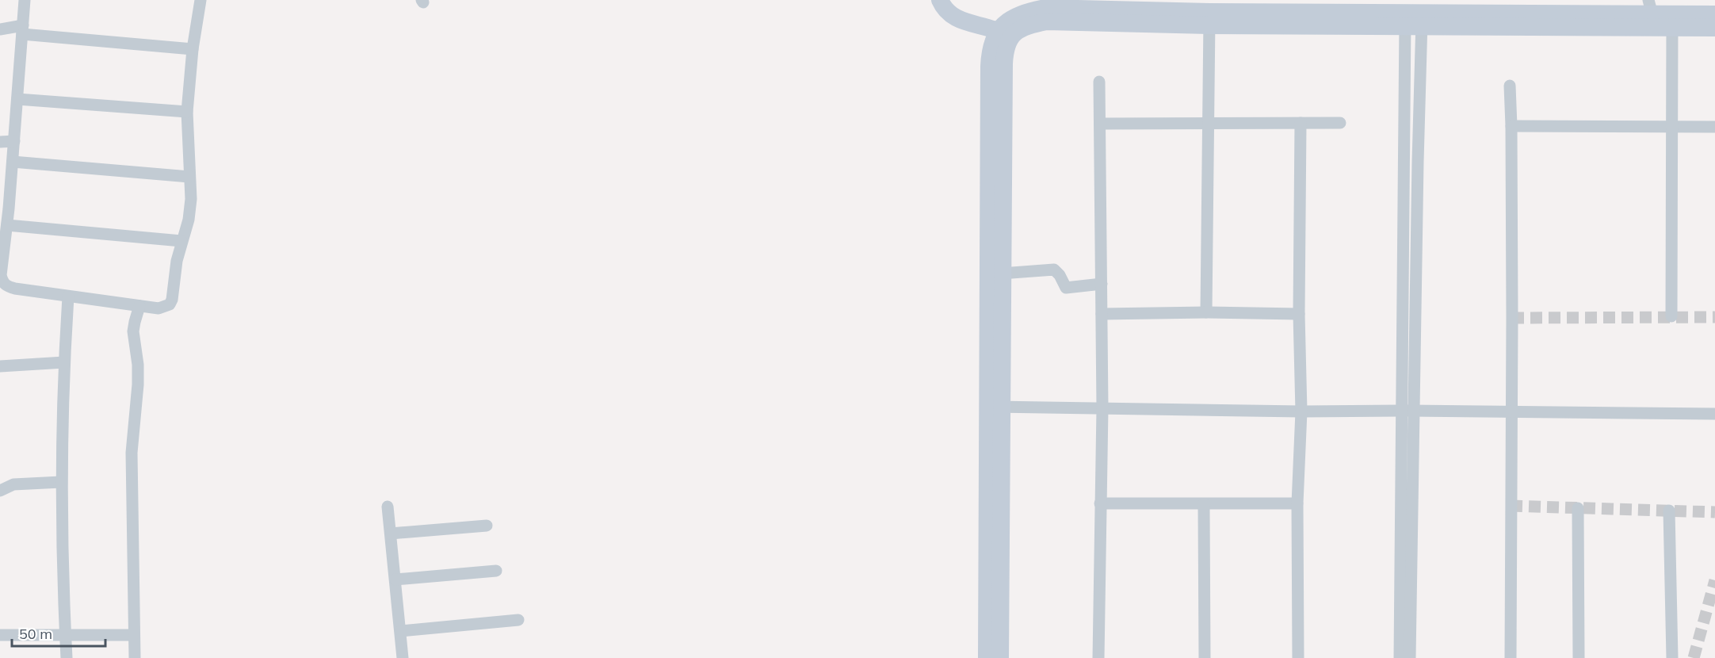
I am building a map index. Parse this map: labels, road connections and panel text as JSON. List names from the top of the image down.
{
  "scale_bar": "50 m"
}
